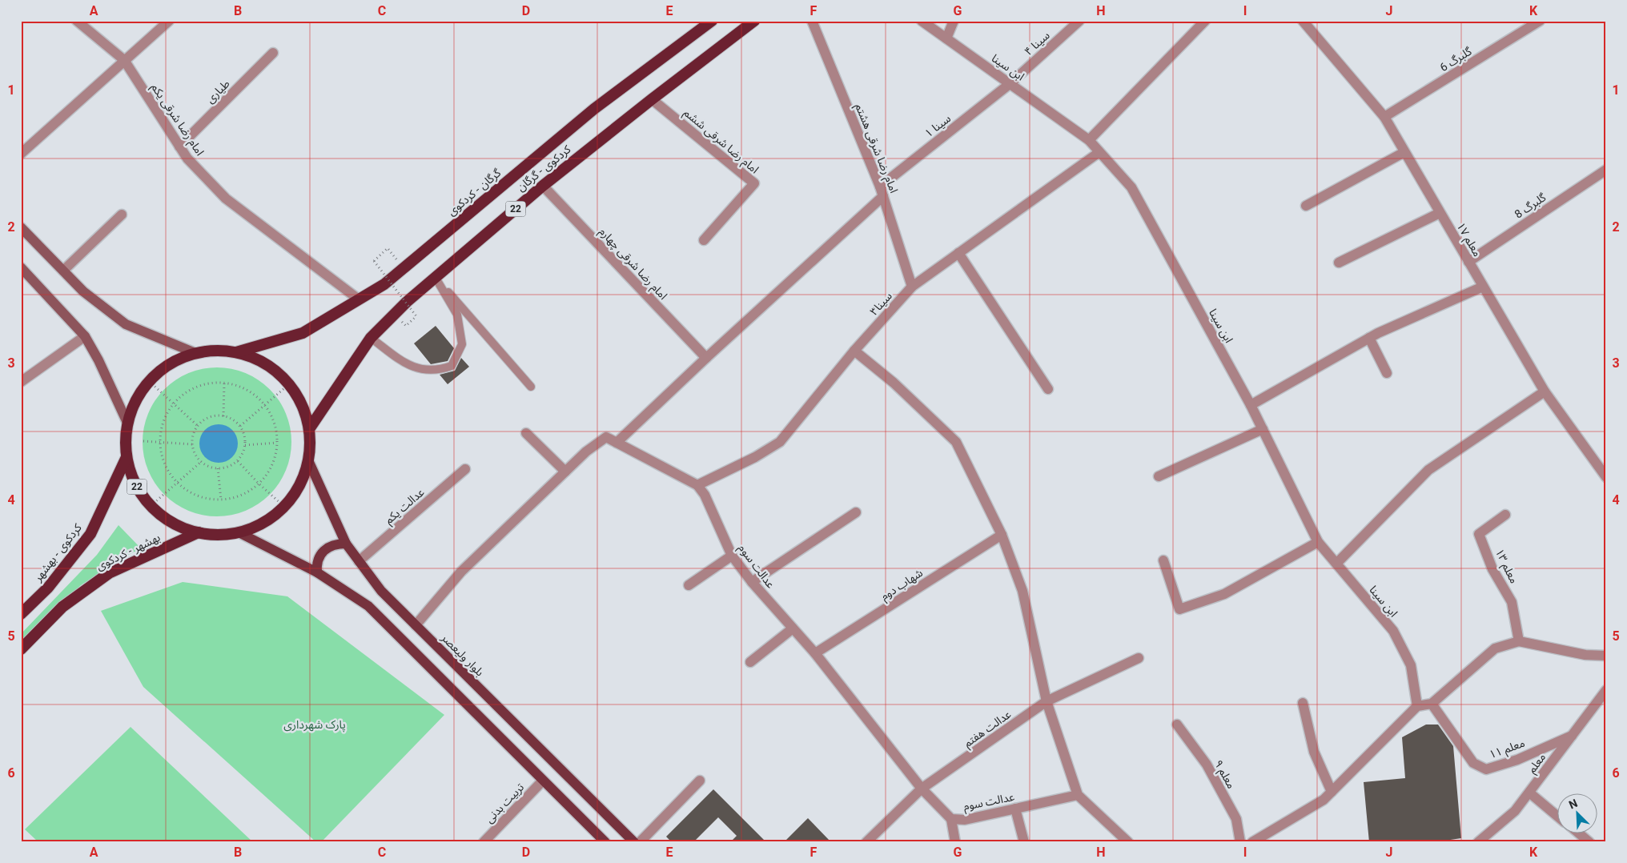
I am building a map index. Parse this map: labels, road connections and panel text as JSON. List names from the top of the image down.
{
  "streets": {
    "highway": [
      "کردکوی - گرگان",
      "گرگان - کردکوی",
      "22",
      "بهشهر - کردکوی",
      "کردکوی - بهشهر"
    ],
    "main road": ["بلوار ولیعصر"],
    "street": [
      "سینا ۴",
      "گلبرگ 6",
      "ابن سینا",
      "طیاری",
      "امام رضا شرقی یکم",
      "سینا ۱",
      "امام رضا شرقی ششم",
      "امام رضا شرقی هشتم",
      "گلبرگ 8",
      "معلم ۱۷",
      "امام رضا شرقی چهارم",
      "سینا۳",
      "عدالت یکم",
      "عدالت سوم",
      "معلم ۱۳",
      "شهاب دوم",
      "عدالت هفتم",
      "معلم ۱۱",
      "معلم",
      "معلم ۹",
      "تربیت بدنی"
    ]
  },
  "crossings": [
    ["سینا ۴", "ابن سینا"],
    ["سینا ۴", "سینا ۱"],
    ["گلبرگ 6", "معلم ۱۷"],
    ["ابن سینا", "سینا ۱"],
    ["ابن سینا", "سینا۳"],
    ["طیاری", "امام رضا شرقی یکم"],
    ["امام رضا شرقی یکم", "گرگان - کردکوی"],
    ["سینا ۱", "امام رضا شرقی هشتم"],
    ["سینا ۱", "امام رضا شرقی چهارم"],
    ["امام رضا شرقی ششم", "کردکوی - گرگان"],
    ["امام رضا شرقی هشتم", "سینا۳"],
    ["کردکوی - گرگان", "22"],
    ["کردکوی - گرگان", "امام رضا شرقی چهارم"],
    ["گرگان - کردکوی", "22"],
    ["گلبرگ 8", "معلم ۱۷"],
    ["22", "بهشهر - کردکوی"],
    ["22", "کردکوی - بهشهر"],
    ["22", "بلوار ولیعصر"],
    ["سینا۳", "عدالت سوم"],
    ["عدالت یکم", "بلوار ولیعصر"],
    ["عدالت سوم", "شهاب دوم"],
    ["عدالت سوم", "عدالت هفتم"],
    ["معلم ۱۱", "معلم"]
  ],
  "parks": ["پارک شهرداری"],
  "north": "top left",
  "grid": {
    "columns": [
      "A",
      "B",
      "C",
      "D",
      "E",
      "F",
      "G",
      "H",
      "I",
      "J",
      "K"
    ],
    "rows": [
      "1",
      "2",
      "3",
      "4",
      "5",
      "6"
    ]
  }
}
